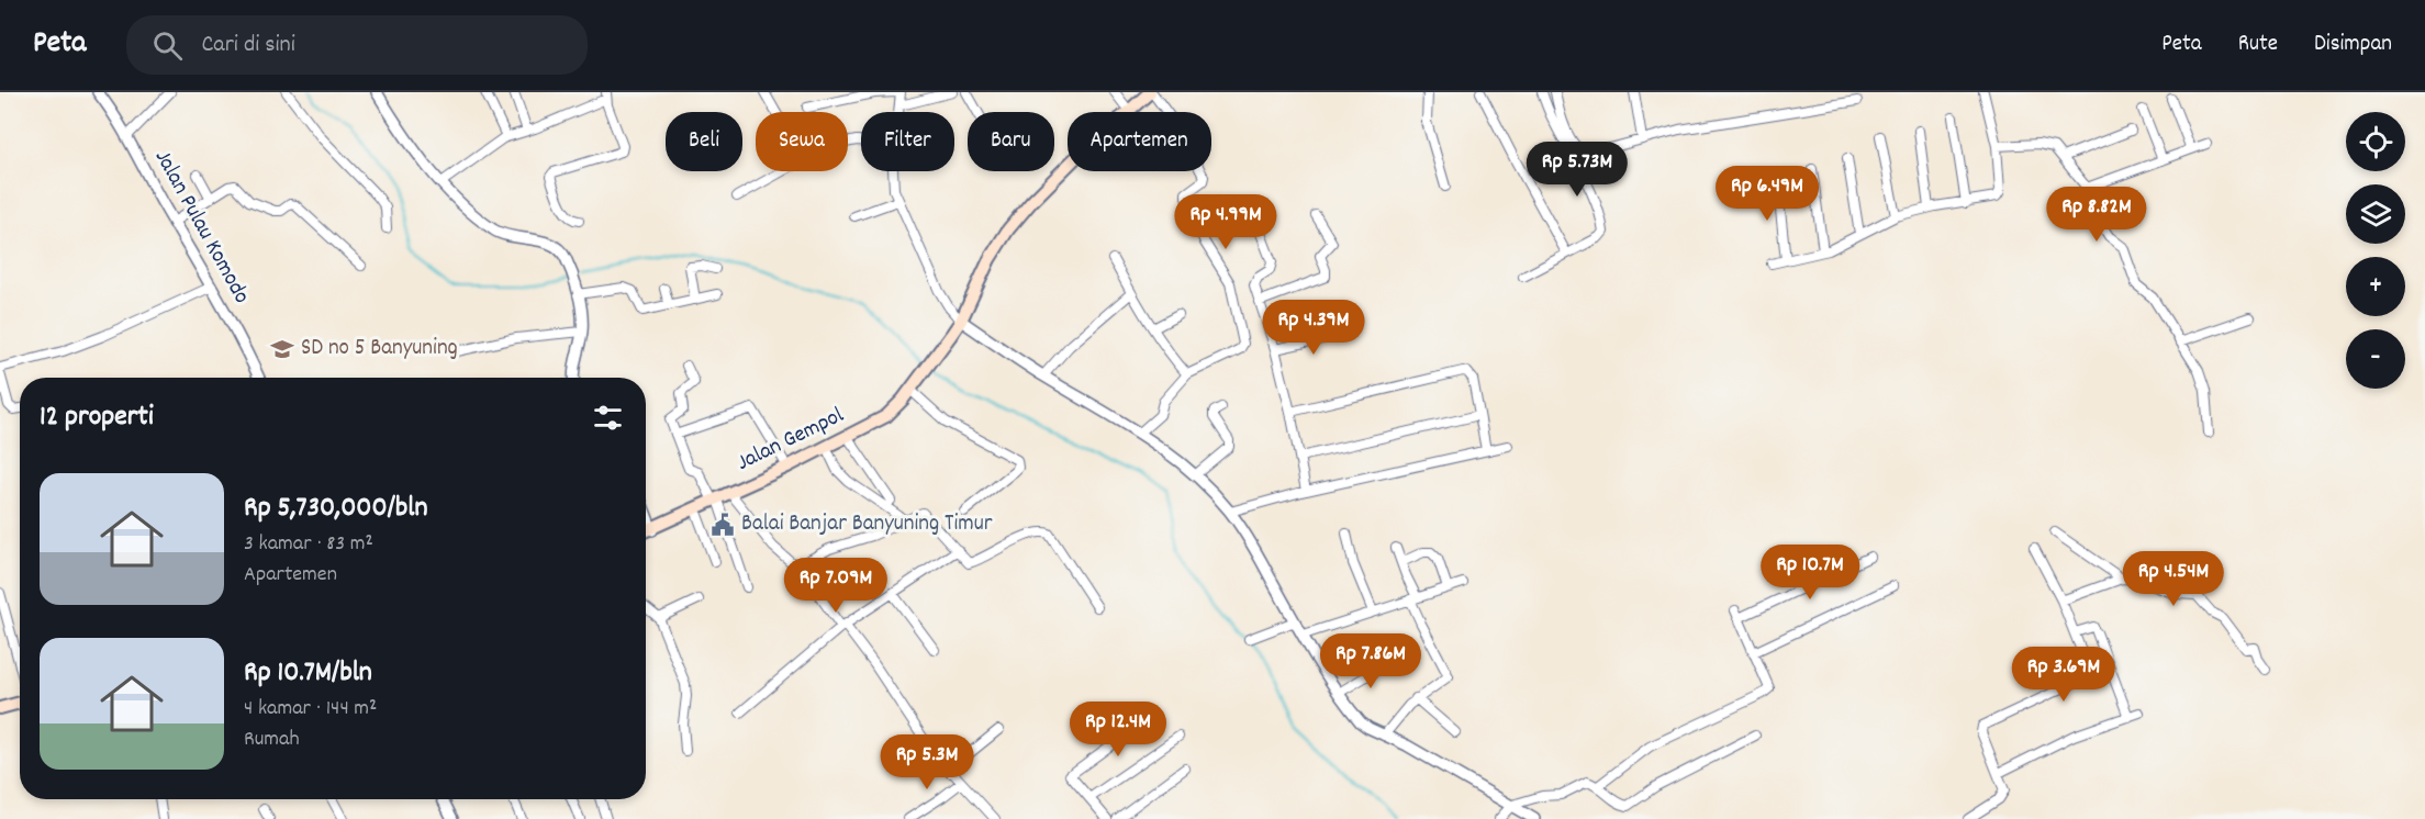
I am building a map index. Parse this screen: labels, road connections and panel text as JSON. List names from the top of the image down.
{
  "streets": {
    "main road": ["Jalan Gempol"],
    "street": ["Jalan Pulau Komodo"]
  },
  "places": {
    "school or university": ["SD no 5 Banyuning"],
    "public building": ["Balai Banjar Banyuning Timur"]
  },
  "page": {
    "header": "Peta",
    "search": "Cari di sini",
    "nav": ["Peta", "Rute", "Disimpan"],
    "map_buttons": ["+", "−"],
    "chip": [
      "Beli",
      "Sewa",
      "Filter",
      "Baru",
      "Apartemen"
    ],
    "price": [
      "Rp 5.73M",
      "Rp 6.49M",
      "Rp 8.82M",
      "Rp 4.99M",
      "Rp 4.39M",
      "Rp 10.7M",
      "Rp 4.54M",
      "Rp 7.09M",
      "Rp 7.86M",
      "Rp 3.69M",
      "Rp 12.4M",
      "Rp 5.3M"
    ],
    "heading": "12 properti",
    "list": [
      {
        "name": "Rp 5,730,000/bln",
        "note": "3 kamar · 83 m² · Apartemen"
      },
      {
        "name": "Rp 10.7M/bln",
        "note": "4 kamar · 144 m² · Rumah"
      }
    ]
  }
}
